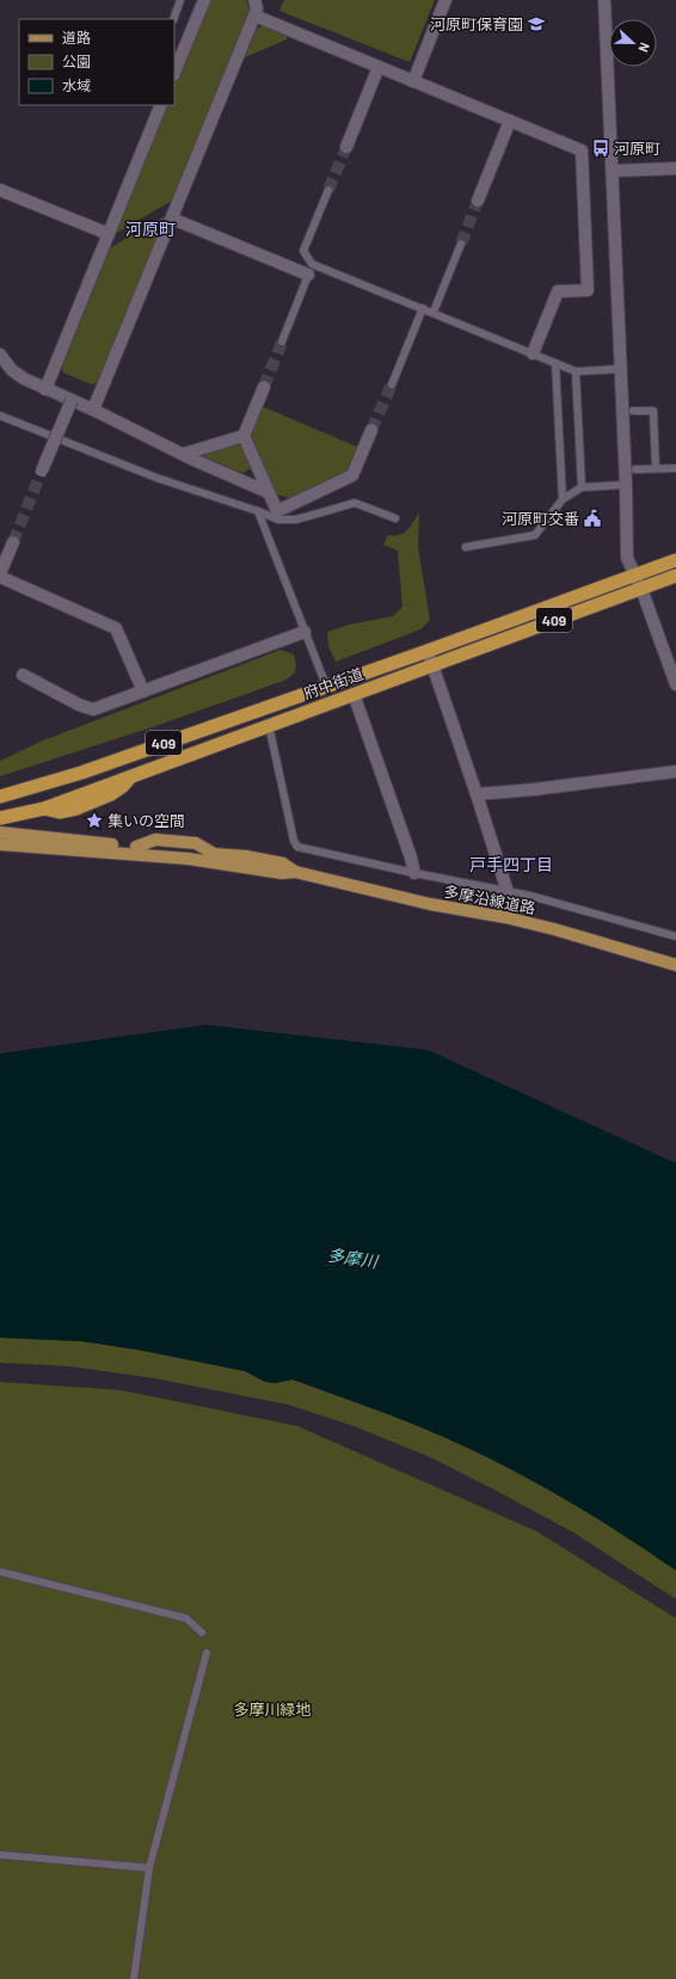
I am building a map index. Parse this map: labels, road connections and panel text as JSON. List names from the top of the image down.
{
  "streets": {
    "highway": ["409", "府中街道"],
    "main road": ["多摩沿線道路"]
  },
  "districts": ["河原町", "戸手四丁目"],
  "water": ["多摩川"],
  "parks": ["多摩川緑地"],
  "places": {
    "school or university": ["河原町保育園"],
    "bus stop": ["河原町"],
    "public building": ["河原町交番"],
    "place": ["集いの空間"]
  },
  "legend": ["道路", "公園", "水域"],
  "north": "right"
}
